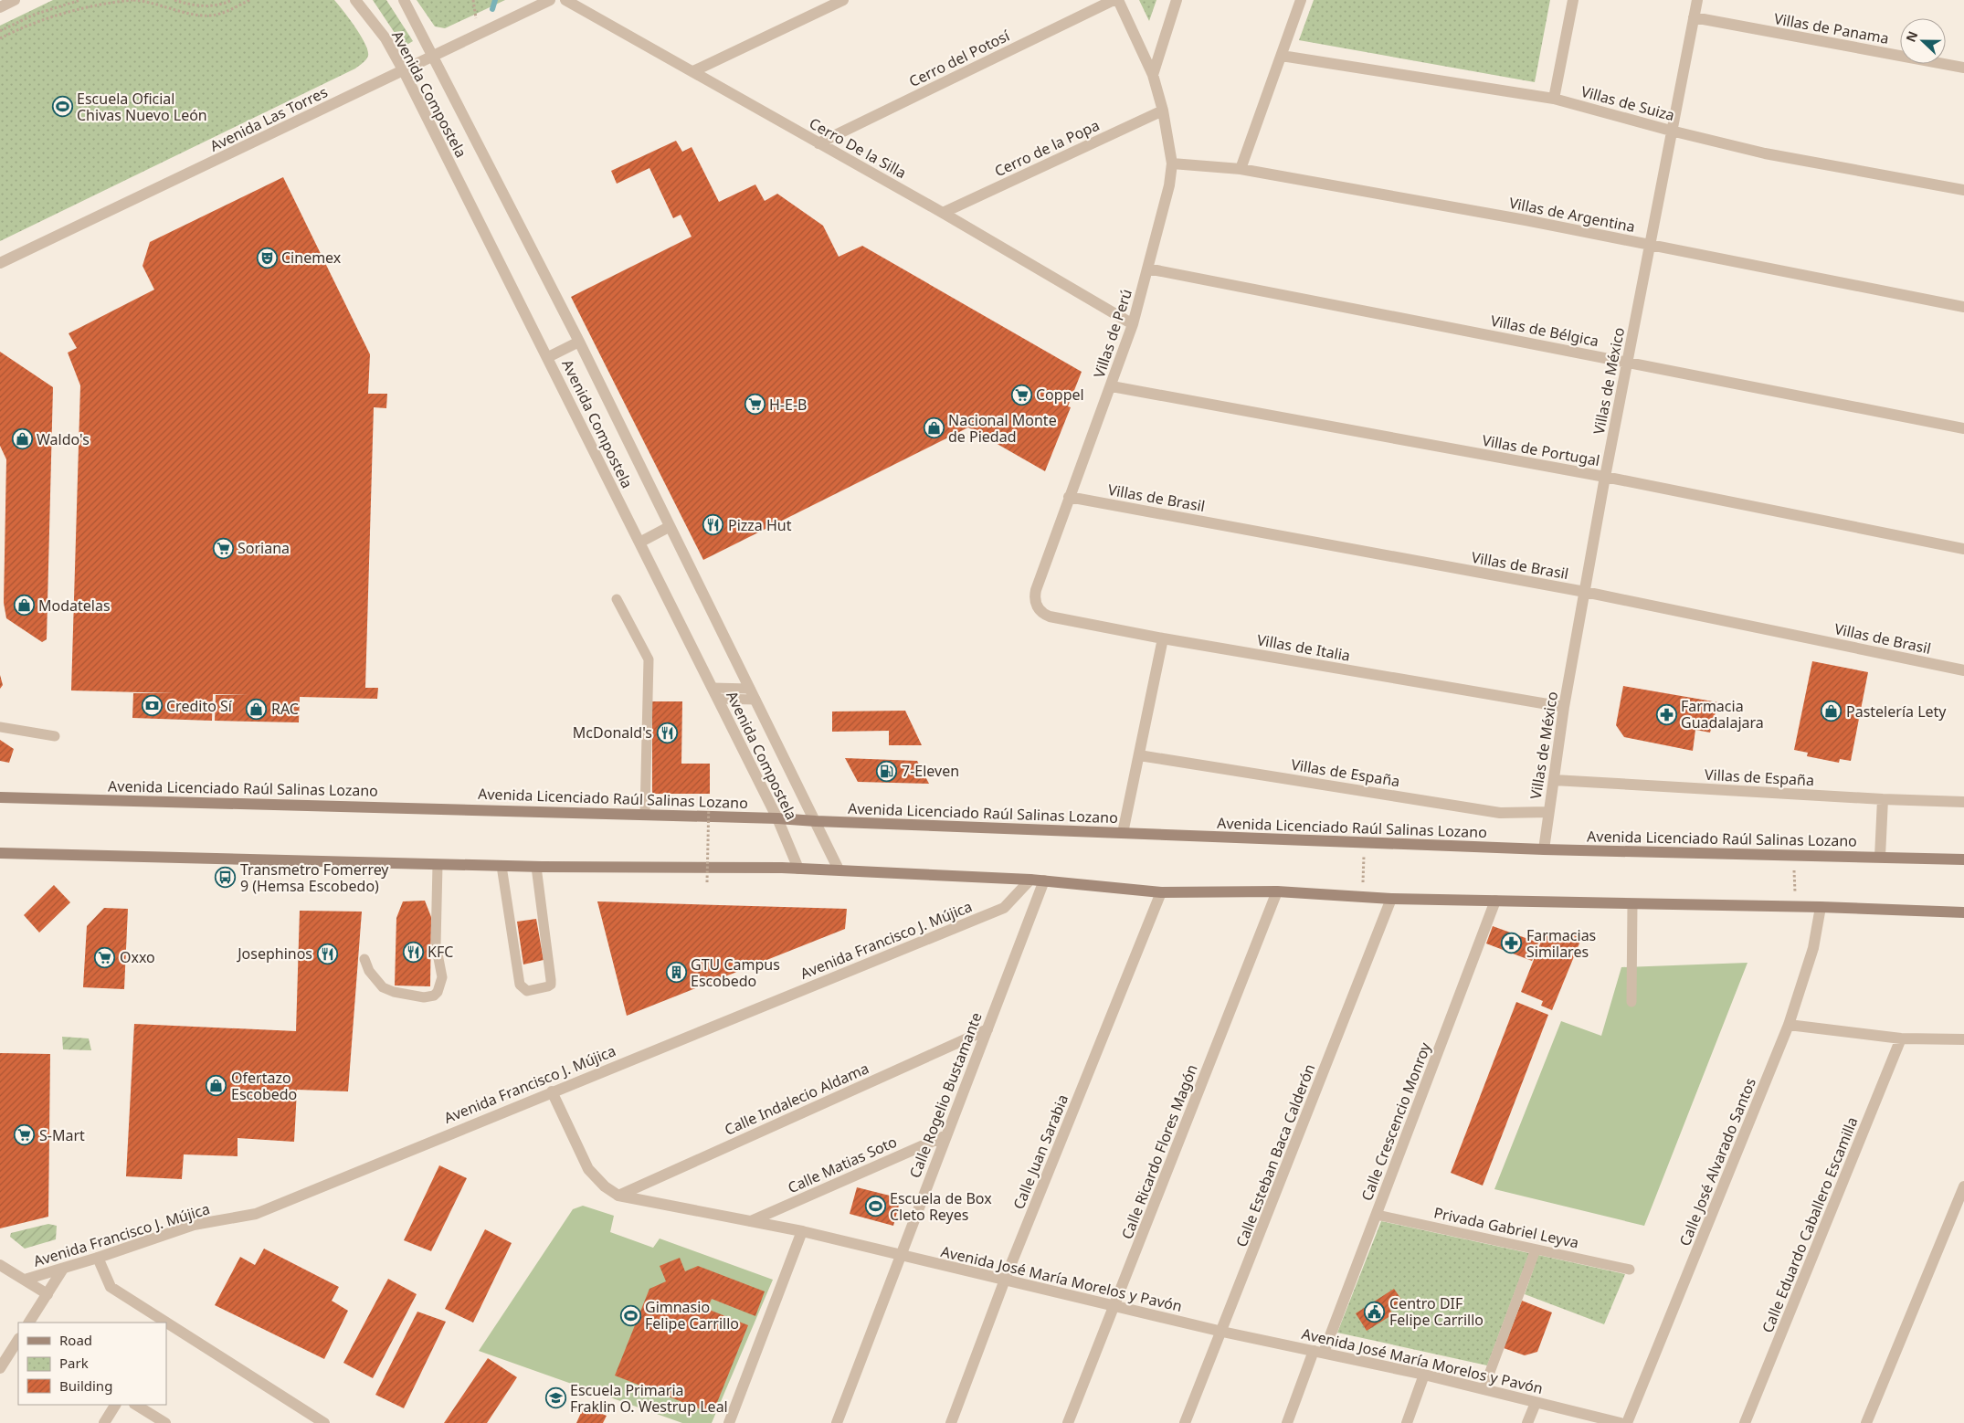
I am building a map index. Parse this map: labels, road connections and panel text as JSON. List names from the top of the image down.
{
  "streets": {
    "main road": ["Avenida Licenciado Raúl Salinas Lozano"],
    "street": [
      "Villas de Panama",
      "Cerro del Potosí",
      "Avenida Compostela",
      "Villas de Suiza",
      "Avenida Las Torres",
      "Cerro De la Silla",
      "Cerro de la Popa",
      "Villas de Argentina",
      "Villas de Bélgica",
      "Villas de Perú",
      "Villas de México",
      "Villas de Portugal",
      "Villas de Brasil",
      "Villas de Italia",
      "Villas de España",
      "Avenida Francisco J. Mújica",
      "Calle Rogelio Bustamante",
      "Calle Indalecio Aldama",
      "Calle Crescencio Monroy",
      "Calle Juan Sarabia",
      "Calle Ricardo Flores Magón",
      "Calle Esteban Baca Calderón",
      "Calle José Alvarado Santos",
      "Calle Matias Soto",
      "Calle Eduardo Caballero Escamilla",
      "Avenida José María Morelos y Pavón"
    ],
    "lane": ["Privada Gabriel Leyva"]
  },
  "crossings": [
    ["Villas de Panama", "Villas de México"],
    ["Cerro del Potosí", "Cerro De la Silla"],
    ["Avenida Compostela", "Avenida Las Torres"],
    ["Avenida Compostela", "Avenida Licenciado Raúl Salinas Lozano"],
    ["Villas de Suiza", "Villas de México"],
    ["Cerro De la Silla", "Cerro de la Popa"],
    ["Cerro De la Silla", "Villas de Perú"],
    ["Villas de Argentina", "Villas de Perú"],
    ["Villas de Argentina", "Villas de México"],
    ["Villas de Bélgica", "Villas de Perú"],
    ["Villas de Bélgica", "Villas de México"],
    ["Villas de Perú", "Villas de Portugal"],
    ["Villas de Perú", "Villas de Brasil"],
    ["Villas de Perú", "Villas de Italia"],
    ["Villas de México", "Villas de Portugal"],
    ["Villas de México", "Villas de Brasil"],
    ["Villas de México", "Villas de Italia"],
    ["Villas de México", "Villas de España"],
    ["Villas de México", "Avenida Licenciado Raúl Salinas Lozano"],
    ["Avenida Francisco J. Mújica", "Avenida José María Morelos y Pavón"],
    ["Calle Rogelio Bustamante", "Calle Indalecio Aldama"],
    ["Calle Rogelio Bustamante", "Calle Matias Soto"],
    ["Calle Rogelio Bustamante", "Avenida José María Morelos y Pavón"],
    ["Calle Indalecio Aldama", "Avenida José María Morelos y Pavón"],
    ["Calle Crescencio Monroy", "Privada Gabriel Leyva"],
    ["Calle Crescencio Monroy", "Avenida José María Morelos y Pavón"],
    ["Calle Juan Sarabia", "Avenida José María Morelos y Pavón"],
    ["Calle Ricardo Flores Magón", "Avenida José María Morelos y Pavón"],
    ["Calle Esteban Baca Calderón", "Avenida José María Morelos y Pavón"],
    ["Calle Matias Soto", "Avenida José María Morelos y Pavón"]
  ],
  "places": {
    "sports": ["Escuela Oficial Chivas Nuevo León", "Escuela de Box Cleto Reyes", "Gimnasio Felipe Carrillo"],
    "theatre": ["Cinemex"],
    "supermarket": [
      "Coppel",
      "H-E-B",
      "Soriana",
      "Oxxo",
      "S-Mart"
    ],
    "shop": [
      "Nacional Monte de Piedad",
      "Waldo's",
      "Modatelas",
      "RAC",
      "Pastelería Lety",
      "Ofertazo Escobedo"
    ],
    "restaurant": [
      "Pizza Hut",
      "McDonald's",
      "KFC",
      "Josephinos"
    ],
    "bank": ["Credito Sí"],
    "pharmacy": ["Farmacia Guadalajara", "Farmacias Similares"],
    "fuel station": ["7-Eleven"],
    "bus stop": ["Transmetro Fomerrey 9 (Hemsa Escobedo)"],
    "building": ["GTU Campus Escobedo"],
    "public building": ["Centro DIF Felipe Carrillo"],
    "school or university": ["Escuela Primaria Fraklin O. Westrup Leal"]
  },
  "legend": ["Road", "Park", "Building"],
  "north": "left"
}
